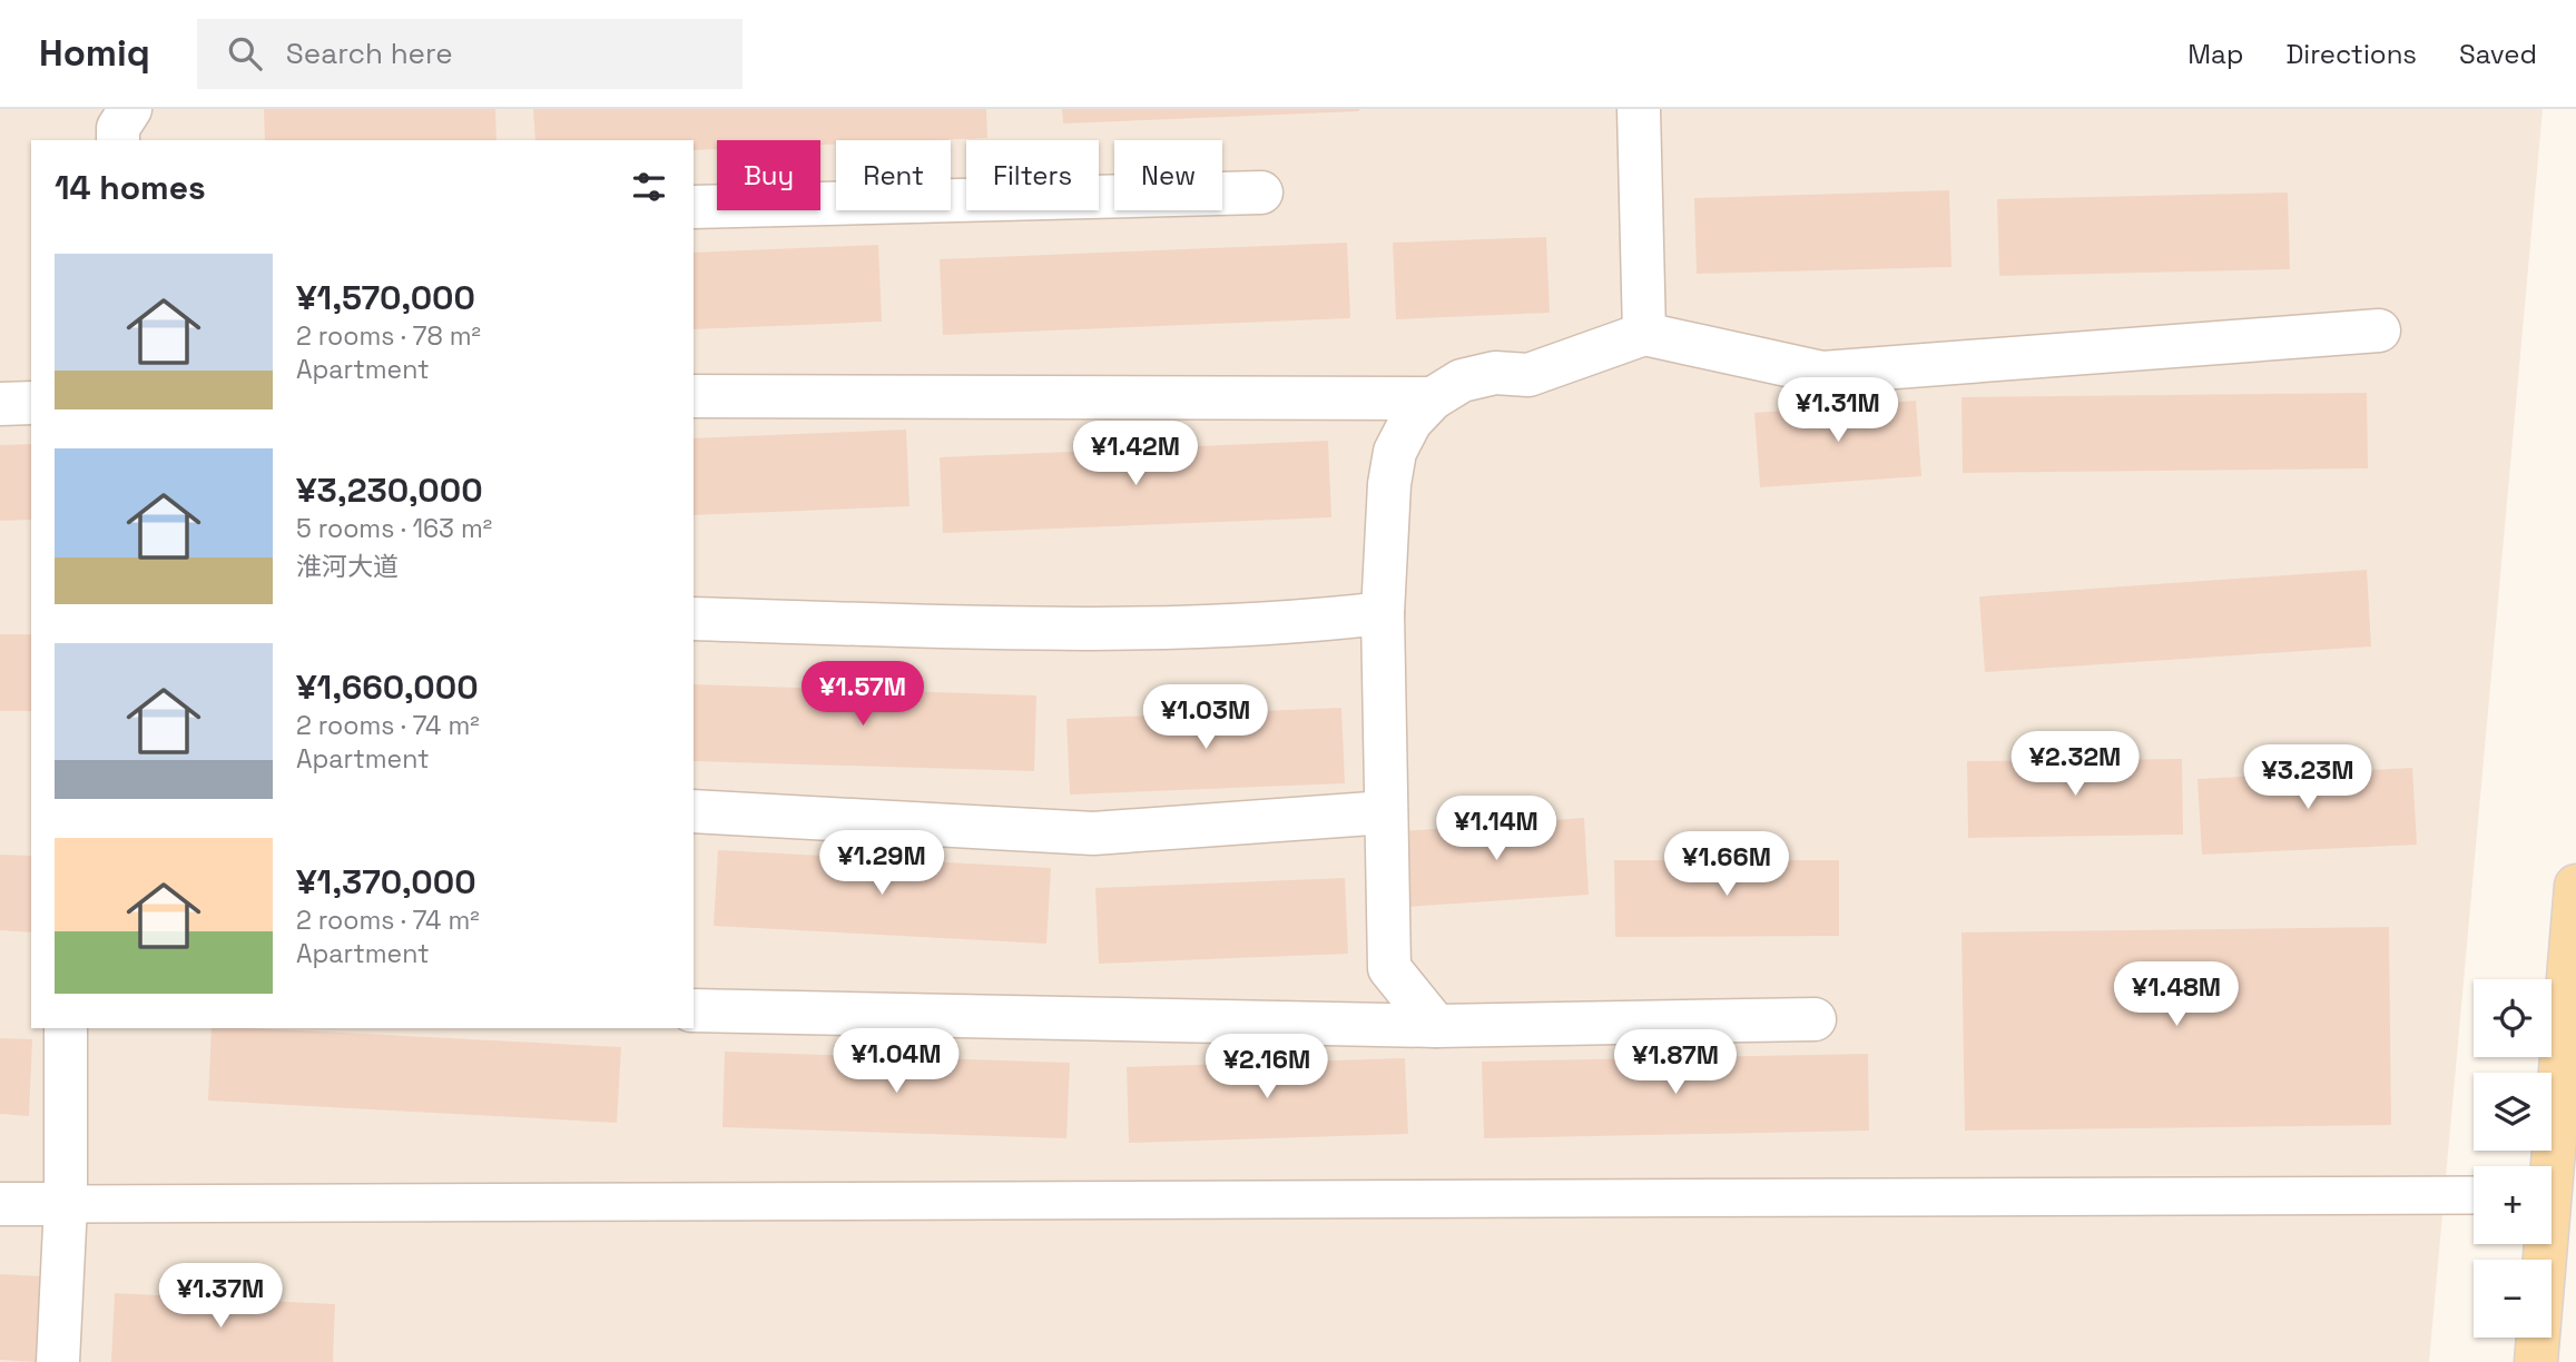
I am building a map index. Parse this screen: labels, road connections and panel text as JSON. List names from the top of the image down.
{
  "page": {
    "header": "Homiq",
    "search": "Search here",
    "nav": ["Map", "Directions", "Saved"],
    "chip": [
      "Buy",
      "Rent",
      "Filters",
      "New"
    ],
    "heading": "14 homes",
    "list": [
      {
        "name": "¥1,570,000",
        "note": "2 rooms · 78 m² · Apartment"
      },
      {
        "name": "¥3,230,000",
        "note": "5 rooms · 163 m² · 淮河大道"
      },
      {
        "name": "¥1,660,000",
        "note": "2 rooms · 74 m² · Apartment"
      },
      {
        "name": "¥1,370,000",
        "note": "2 rooms · 74 m² · Apartment"
      }
    ],
    "price": [
      "¥1.31M",
      "¥1.42M",
      "¥1.57M",
      "¥1.03M",
      "¥2.32M",
      "¥3.23M",
      "¥1.14M",
      "¥1.29M",
      "¥1.66M",
      "¥1.48M",
      "¥1.04M",
      "¥1.87M",
      "¥2.16M",
      "¥1.37M"
    ],
    "map_buttons": ["+", "−"]
  }
}
